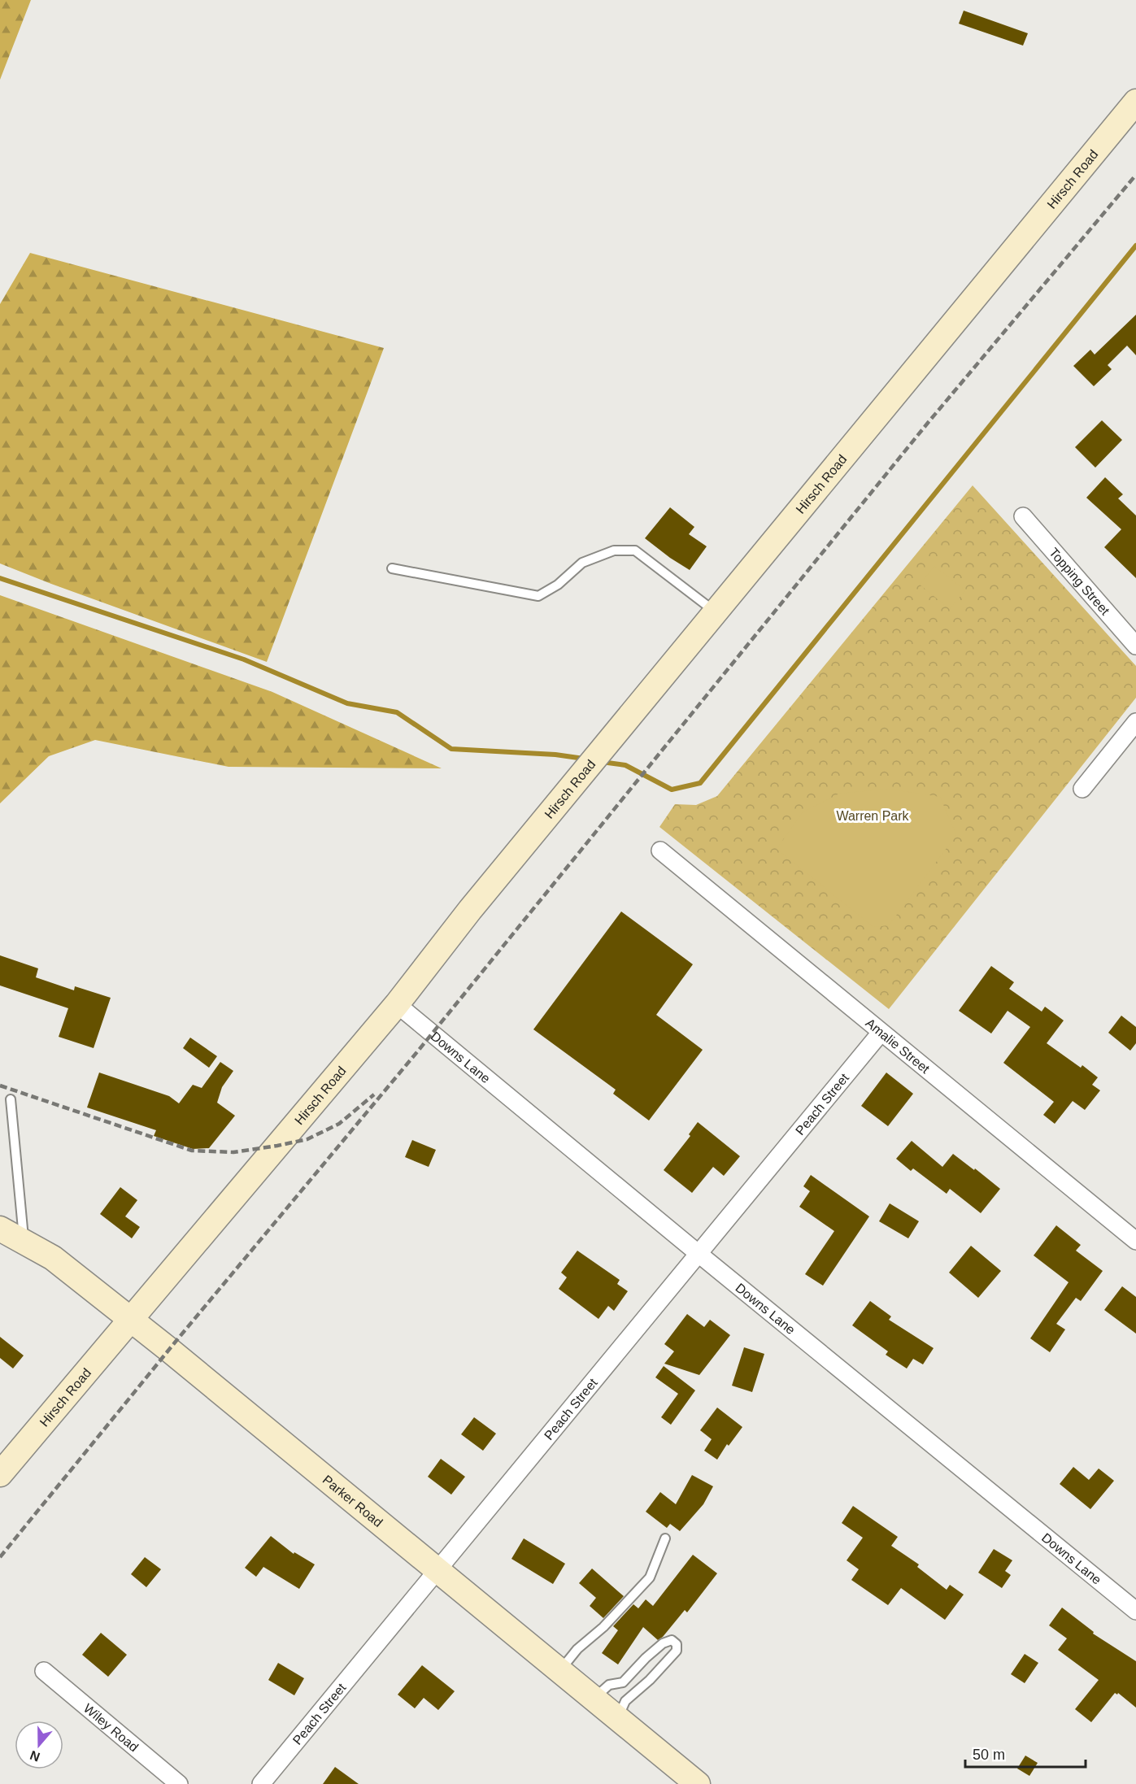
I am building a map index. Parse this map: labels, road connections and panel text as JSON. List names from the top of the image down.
{
  "streets": {
    "main road": ["Hirsch Road", "Parker Road"],
    "street": [
      "Topping Street",
      "Amalie Street",
      "Downs Lane",
      "Peach Street",
      "Wiley Road"
    ]
  },
  "crossings": [
    ["Hirsch Road", "Downs Lane"],
    ["Hirsch Road", "Parker Road"],
    ["Amalie Street", "Peach Street"],
    ["Downs Lane", "Peach Street"],
    ["Peach Street", "Parker Road"]
  ],
  "parks": ["Warren Park"],
  "scale_bar": "50 m",
  "north": "bottom"
}
